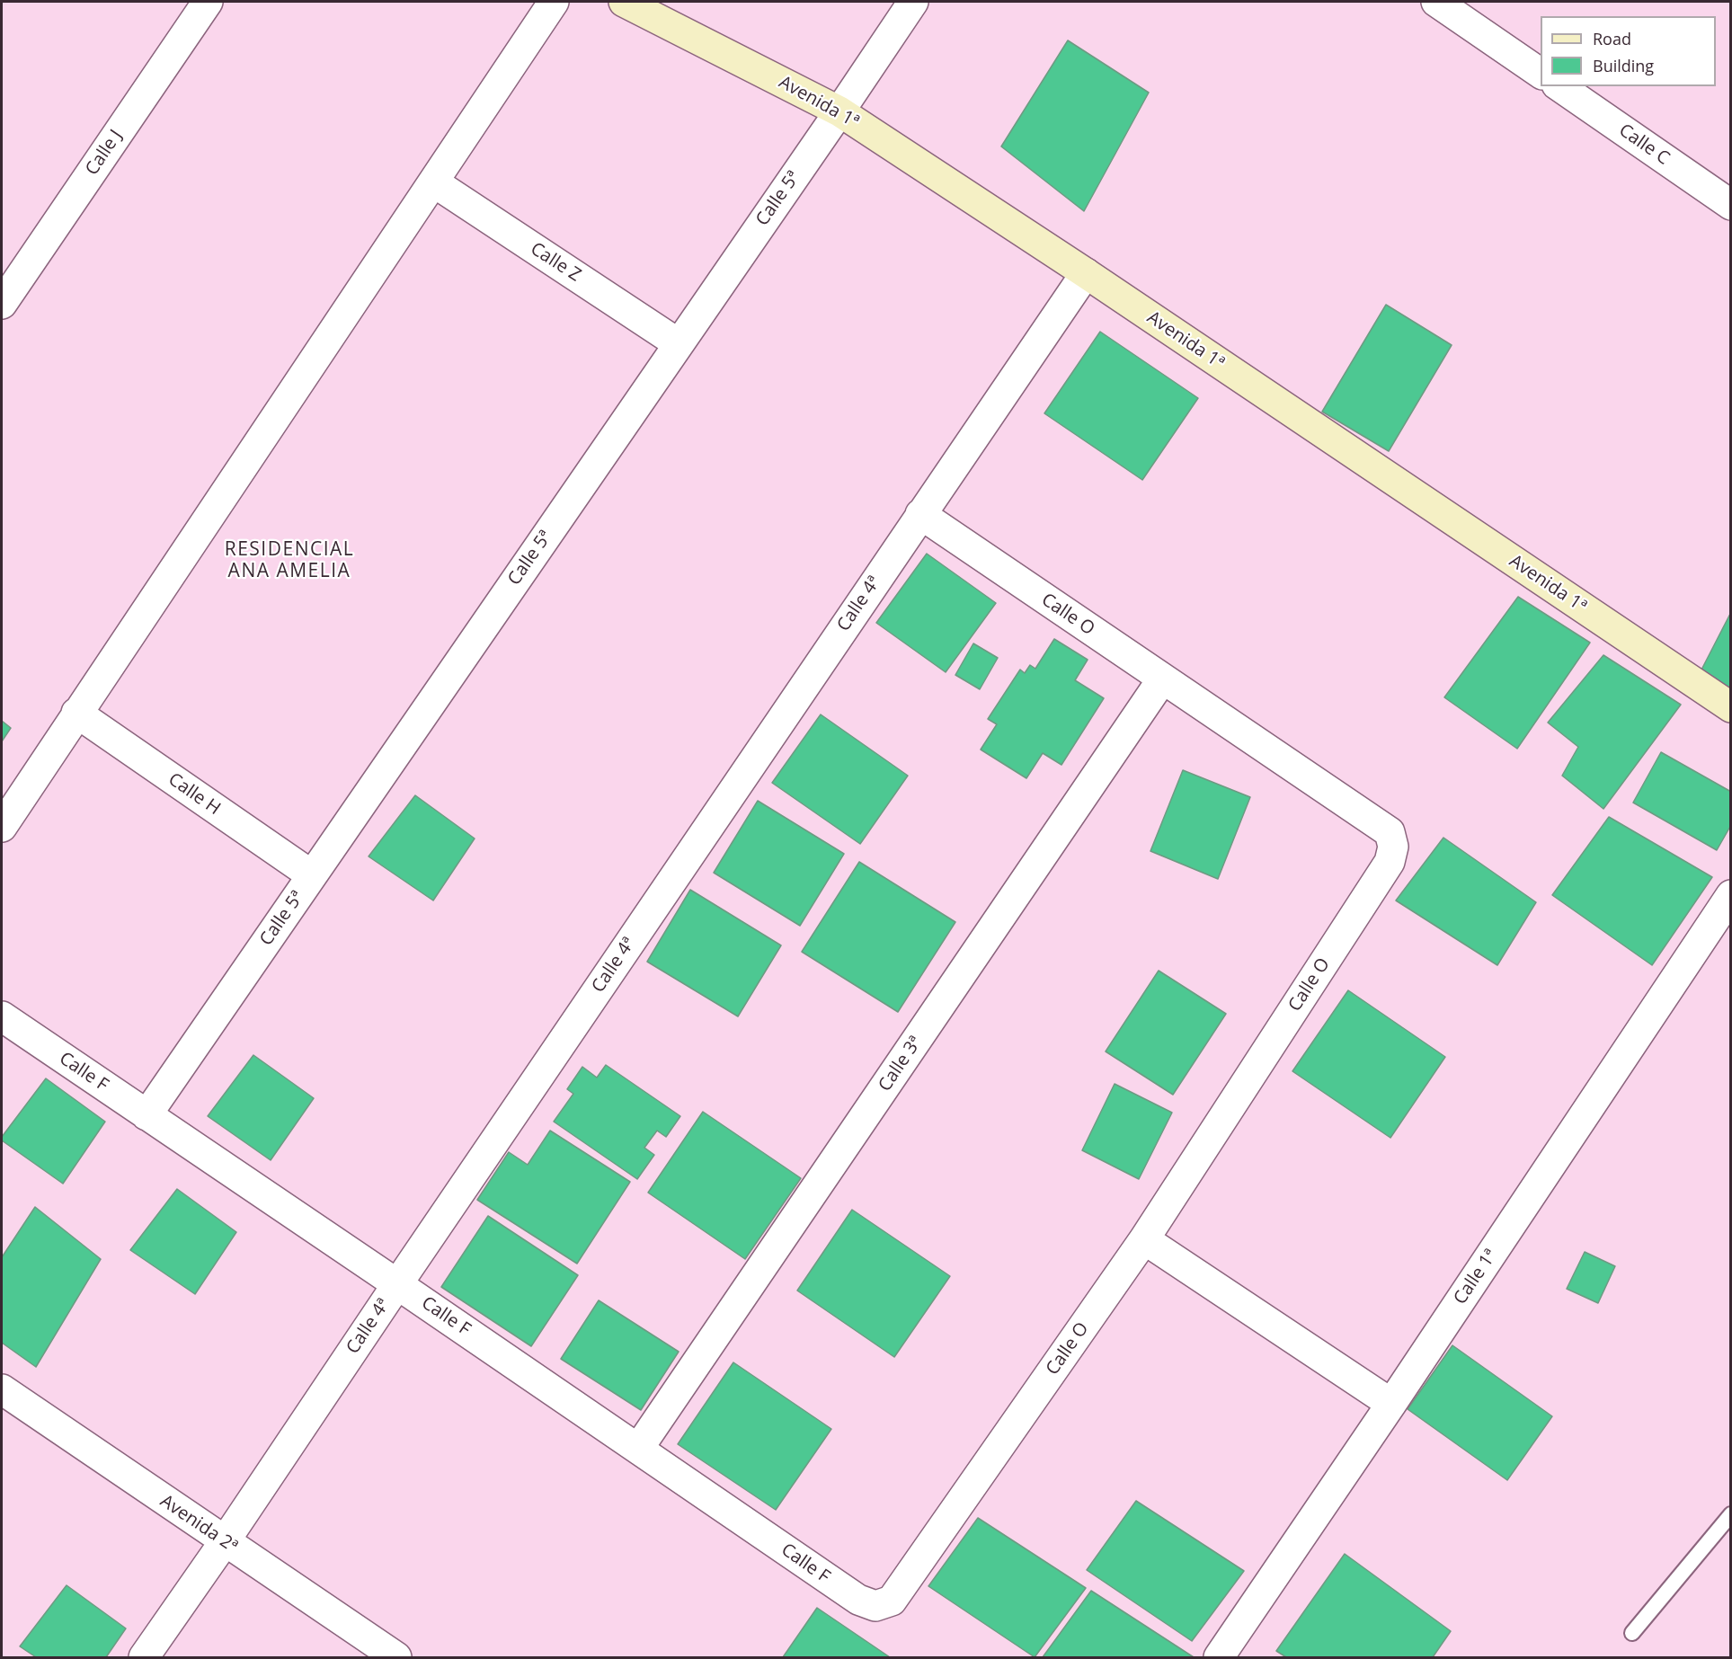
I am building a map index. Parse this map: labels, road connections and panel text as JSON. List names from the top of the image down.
{
  "streets": {
    "street": [
      "Avenida 1ª",
      "Calle C",
      "Calle J",
      "Calle 5ª",
      "Calle Z",
      "Calle 4ª",
      "Calle O",
      "Calle H",
      "Calle 3ª",
      "Calle F",
      "Calle 1ª",
      "Avenida 2ª"
    ]
  },
  "crossings": [
    ["Avenida 1ª", "Calle 5ª"],
    ["Avenida 1ª", "Calle 4ª"],
    ["Calle 5ª", "Calle Z"],
    ["Calle 5ª", "Calle H"],
    ["Calle 5ª", "Calle F"],
    ["Calle 4ª", "Calle O"],
    ["Calle 4ª", "Calle F"],
    ["Calle 4ª", "Avenida 2ª"],
    ["Calle O", "Calle 3ª"],
    ["Calle O", "Calle F"],
    ["Calle 3ª", "Calle F"]
  ],
  "districts": ["RESIDENCIAL ANA AMELIA"],
  "legend": ["Road", "Building"]
}
